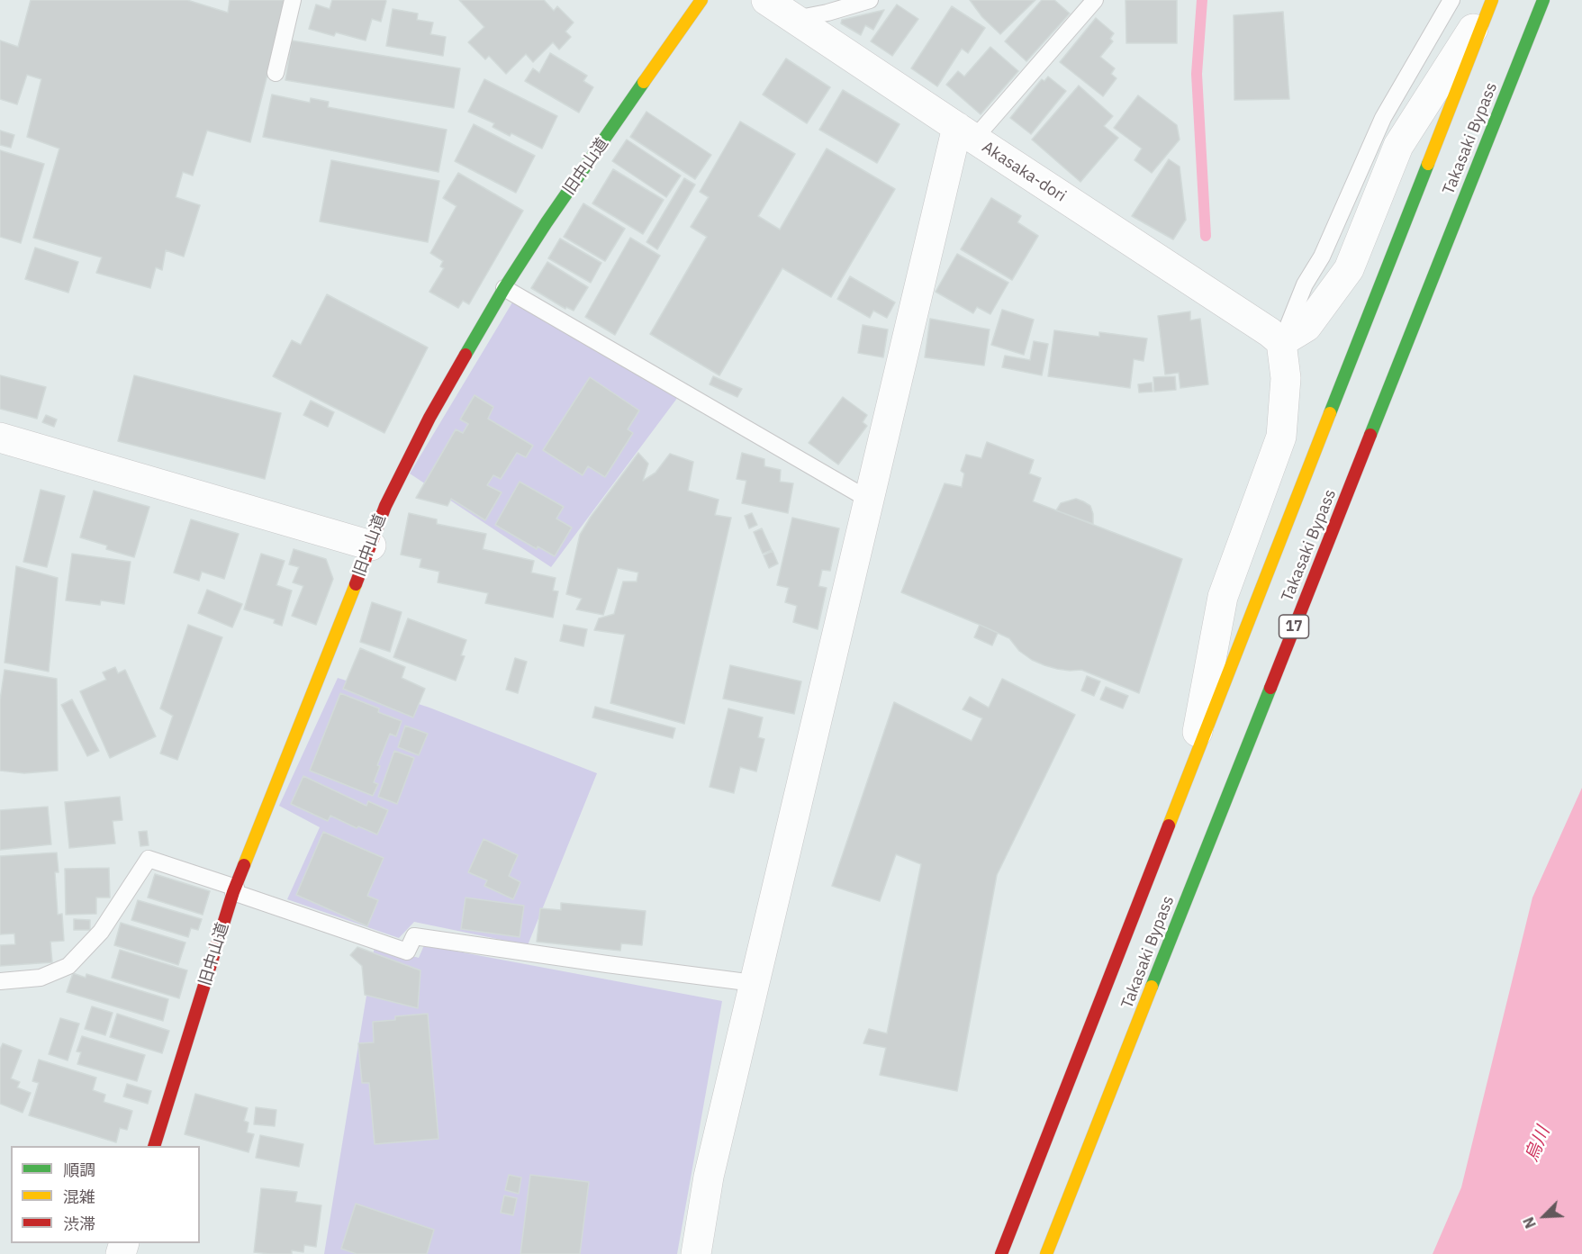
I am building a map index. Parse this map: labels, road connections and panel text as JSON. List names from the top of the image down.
{
  "streets": {
    "main road": ["Takasaki Bypass", "旧中山道", "17"],
    "street": ["Akasaka-dori"]
  },
  "water": ["烏川"],
  "legend": ["順調", "混雑", "渋滞"],
  "north": "bottom left"
}
